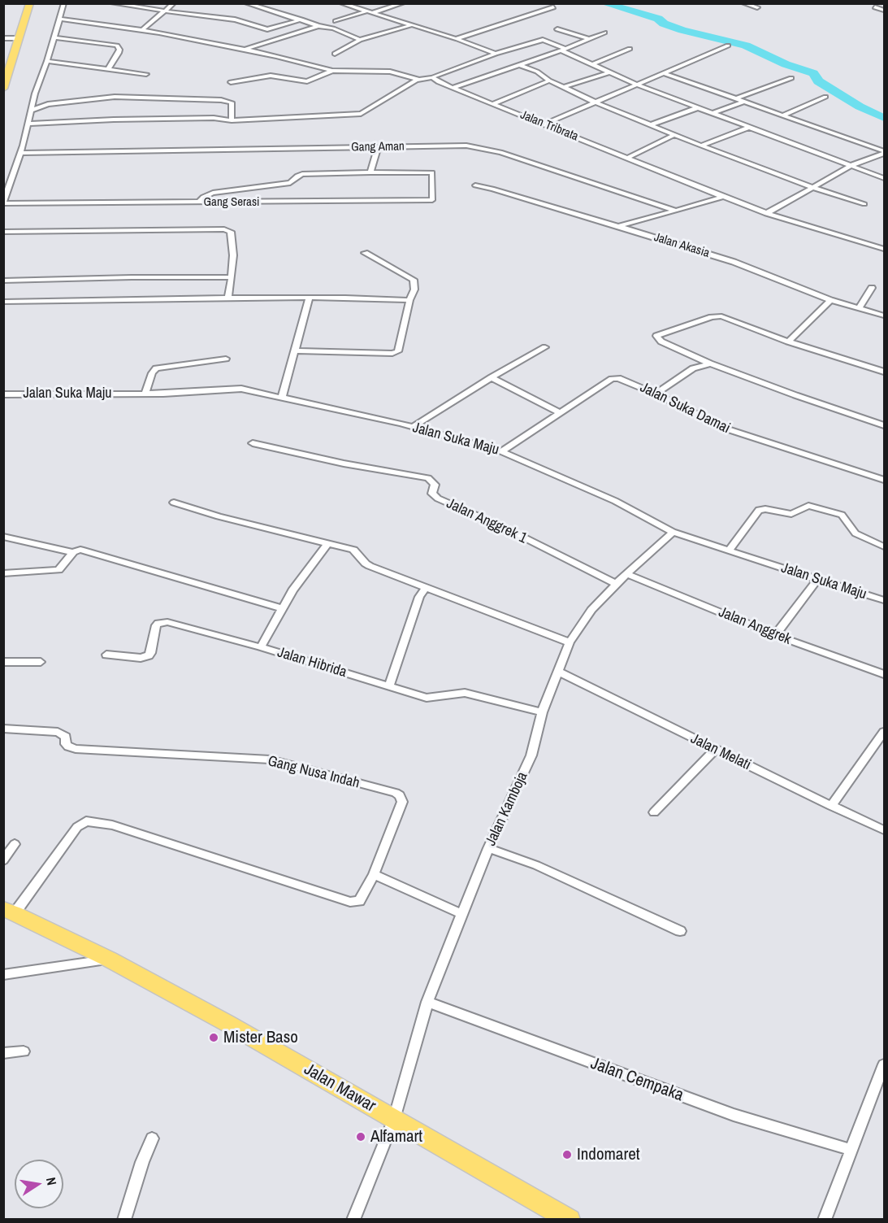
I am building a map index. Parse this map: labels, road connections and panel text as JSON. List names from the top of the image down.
{
  "streets": {
    "main road": ["Jalan Mawar"],
    "street": [
      "Jalan Tribrata",
      "Gang Aman",
      "Gang Serasi",
      "Jalan Akasia",
      "Jalan Suka Maju",
      "Jalan Suka Damai",
      "Jalan Anggrek 1",
      "Jalan Anggrek",
      "Jalan Hibrida",
      "Jalan Melati",
      "Gang Nusa Indah",
      "Jalan Kamboja",
      "Jalan Cempaka"
    ]
  },
  "crossings": [
    ["Jalan Suka Maju", "Jalan Suka Damai"],
    ["Jalan Suka Maju", "Jalan Kamboja"],
    ["Jalan Anggrek 1", "Jalan Kamboja"],
    ["Jalan Anggrek", "Jalan Kamboja"],
    ["Jalan Hibrida", "Jalan Kamboja"],
    ["Jalan Melati", "Jalan Kamboja"],
    ["Gang Nusa Indah", "Jalan Mawar"],
    ["Jalan Kamboja", "Jalan Cempaka"],
    ["Jalan Kamboja", "Jalan Mawar"]
  ],
  "places": ["Mister Baso", "Alfamart", "Indomaret"],
  "north": "right"
}
